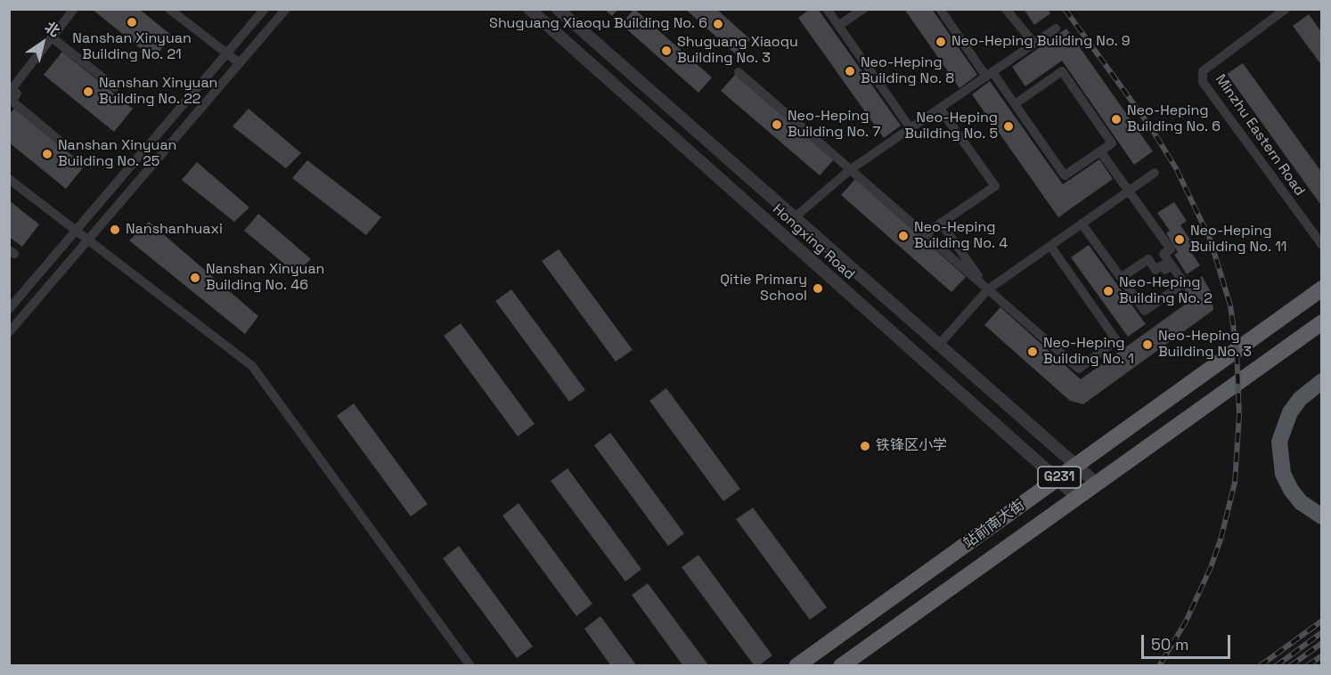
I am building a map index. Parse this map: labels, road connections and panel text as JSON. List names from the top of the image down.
{
  "streets": {
    "highway": ["G231", "站前南大街"],
    "street": ["Minzhu Eastern Road", "Hongxing Road"]
  },
  "crossings": [
    ["Hongxing Road", "站前南大街"]
  ],
  "places": [
    "Nanshan Xinyuan Building No. 21",
    "Shuguang Xiaoqu Building No. 6",
    "Neo-Heping Building No. 9",
    "Shuguang Xiaoqu Building No. 3",
    "Neo-Heping Building No. 8",
    "Nanshan Xinyuan Building No. 22",
    "Neo-Heping Building No. 6",
    "Neo-Heping Building No. 7",
    "Neo-Heping Building No. 5",
    "Nanshan Xinyuan Building No. 25",
    "Nanshanhuaxi",
    "Neo-Heping Building No. 4",
    "Neo-Heping Building No. 11",
    "Nanshan Xinyuan Building No. 46",
    "Qitie Primary School",
    "Neo-Heping Building No. 2",
    "Neo-Heping Building No. 3",
    "Neo-Heping Building No. 1",
    "铁锋区小学"
  ],
  "scale_bar": "50 m",
  "north": "top right"
}
